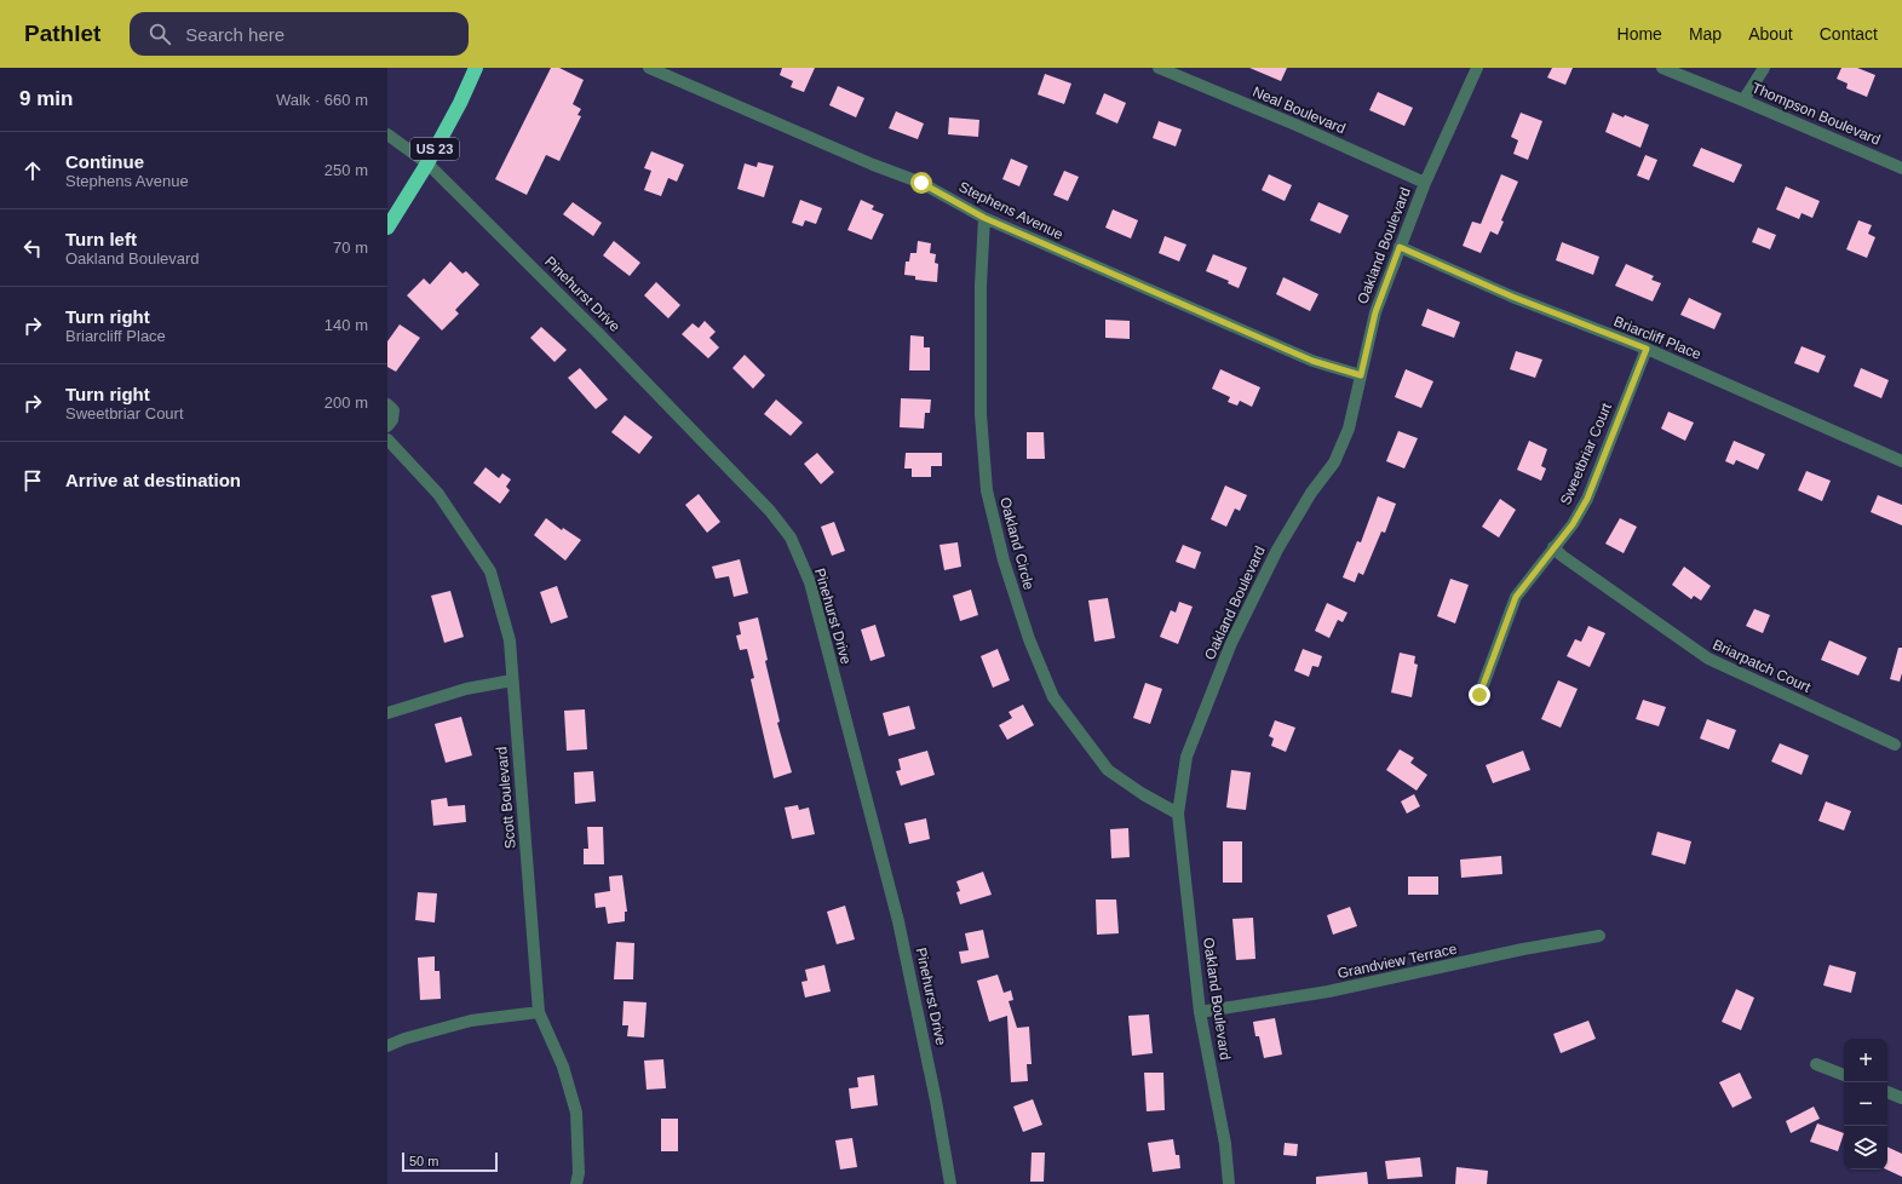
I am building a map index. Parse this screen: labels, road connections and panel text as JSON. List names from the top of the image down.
{
  "streets": {
    "highway": ["US 23"],
    "street": [
      "Neal Boulevard",
      "Thompson Boulevard",
      "Stephens Avenue",
      "Oakland Boulevard",
      "Pinehurst Drive",
      "Briarcliff Place",
      "Sweetbriar Court",
      "Oakland Circle",
      "Briarpatch Court",
      "Scott Boulevard",
      "Grandview Terrace"
    ]
  },
  "crossings": [
    ["Neal Boulevard", "Oakland Boulevard"],
    ["US 23", "Pinehurst Drive"],
    ["Stephens Avenue", "Oakland Boulevard"],
    ["Stephens Avenue", "Oakland Circle"],
    ["Oakland Boulevard", "Briarcliff Place"],
    ["Oakland Boulevard", "Oakland Circle"],
    ["Oakland Boulevard", "Grandview Terrace"],
    ["Briarcliff Place", "Sweetbriar Court"],
    ["Sweetbriar Court", "Briarpatch Court"]
  ],
  "scale_bar": "50 m",
  "page": {
    "header": "Pathlet",
    "search": "Search here",
    "nav": [
      "Home",
      "Map",
      "About",
      "Contact"
    ],
    "heading": ["9 min", "Walk · 660 m"],
    "list": [
      ["Continue", "Stephens Avenue", "250 m"],
      ["Turn left", "Oakland Boulevard", "70 m"],
      ["Turn right", "Briarcliff Place", "140 m"],
      ["Turn right", "Sweetbriar Court", "200 m"],
      "Arrive at destination"
    ],
    "map_buttons": ["+", "−"],
    "scale": "50 m"
  }
}
